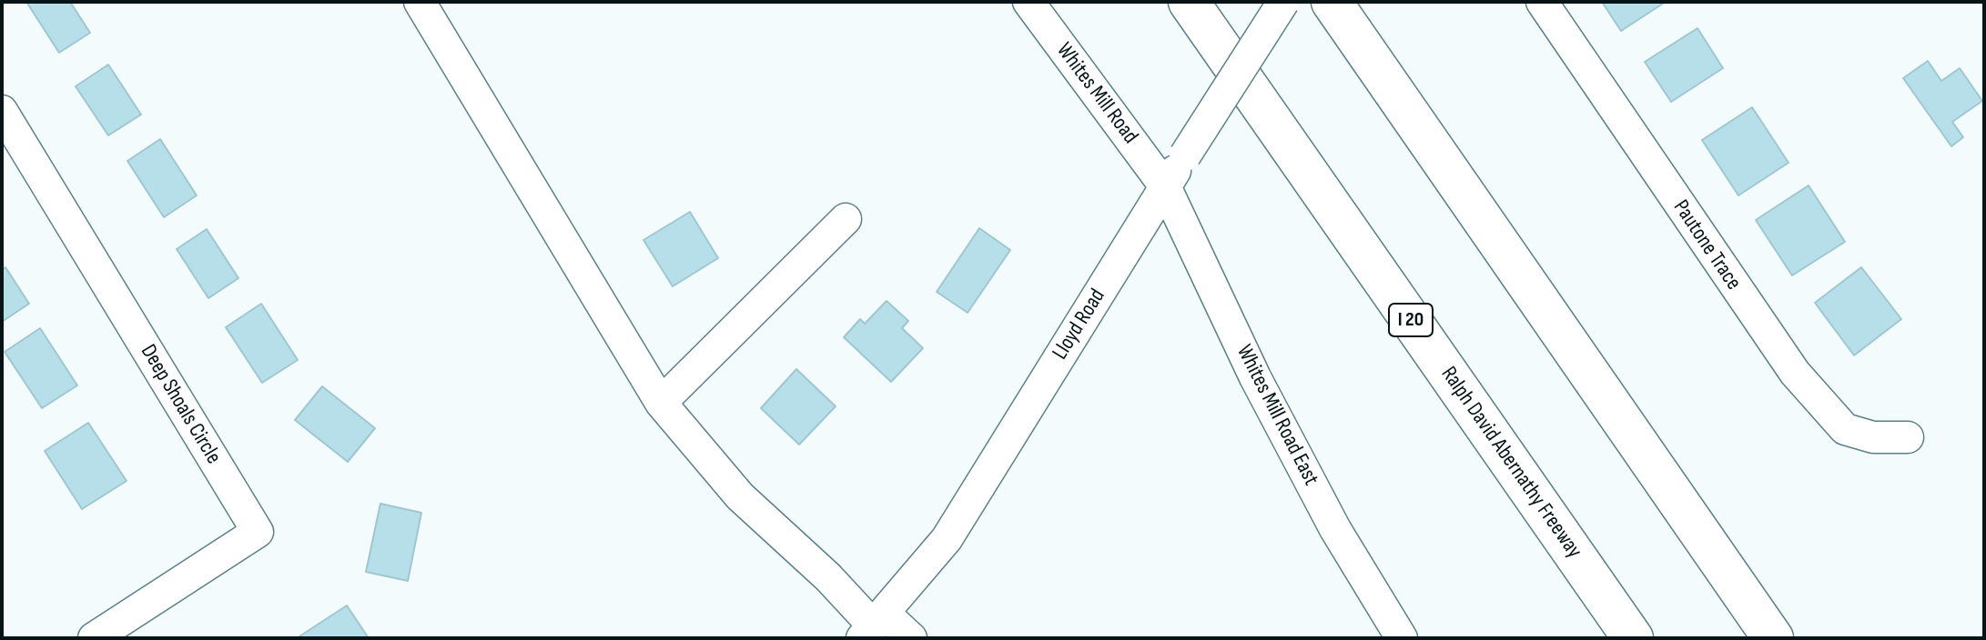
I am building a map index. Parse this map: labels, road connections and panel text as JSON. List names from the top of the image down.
{
  "streets": {
    "highway": ["I 20", "Ralph David Abernathy Freeway"],
    "street": [
      "Whites Mill Road",
      "Pautone Trace",
      "Lloyd Road",
      "Deep Shoals Circle",
      "Whites Mill Road East"
    ]
  },
  "crossings": [
    ["Whites Mill Road", "Lloyd Road"],
    ["Whites Mill Road", "Whites Mill Road East"],
    ["Lloyd Road", "Whites Mill Road East"]
  ]
}
